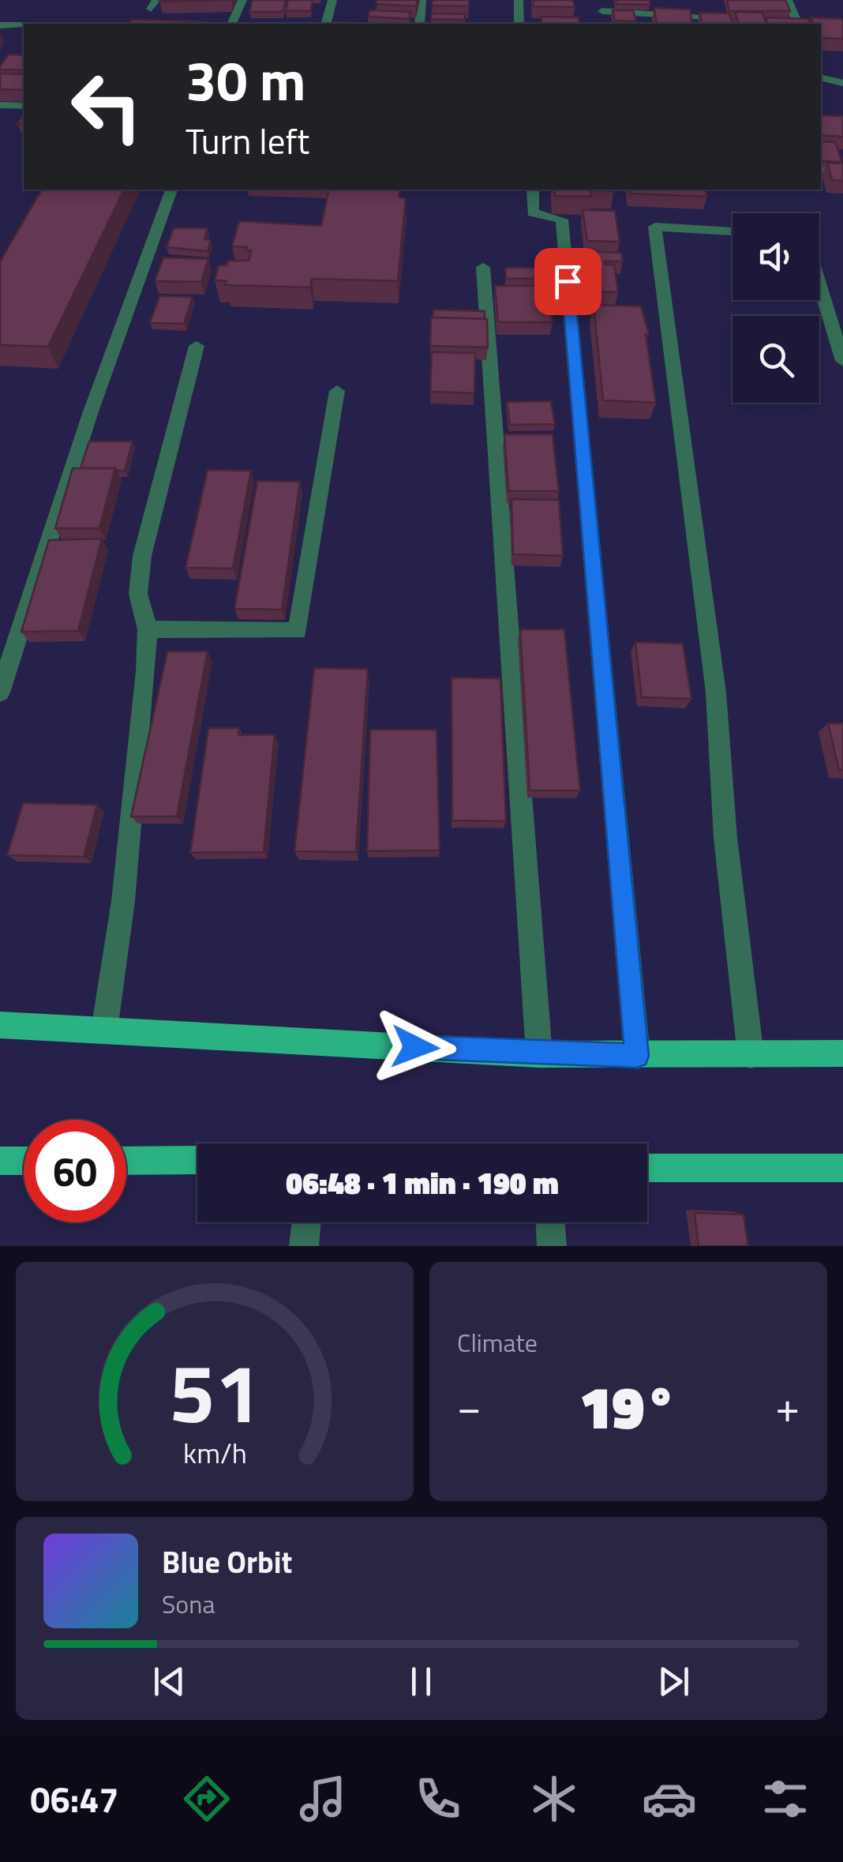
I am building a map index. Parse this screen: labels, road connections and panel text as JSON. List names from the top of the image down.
{
  "page": {
    "turn": ["30 m", "Turn left"],
    "limit": "60",
    "trip": "06:48 · 1 min · 190 m",
    "tile": "Climate",
    "heat": ["−", "19°", "+"],
    "song": ["Blue Orbit", "Sona"],
    "tabs": "06:47",
    "gauge": ["51", "km/h"]
  }
}
